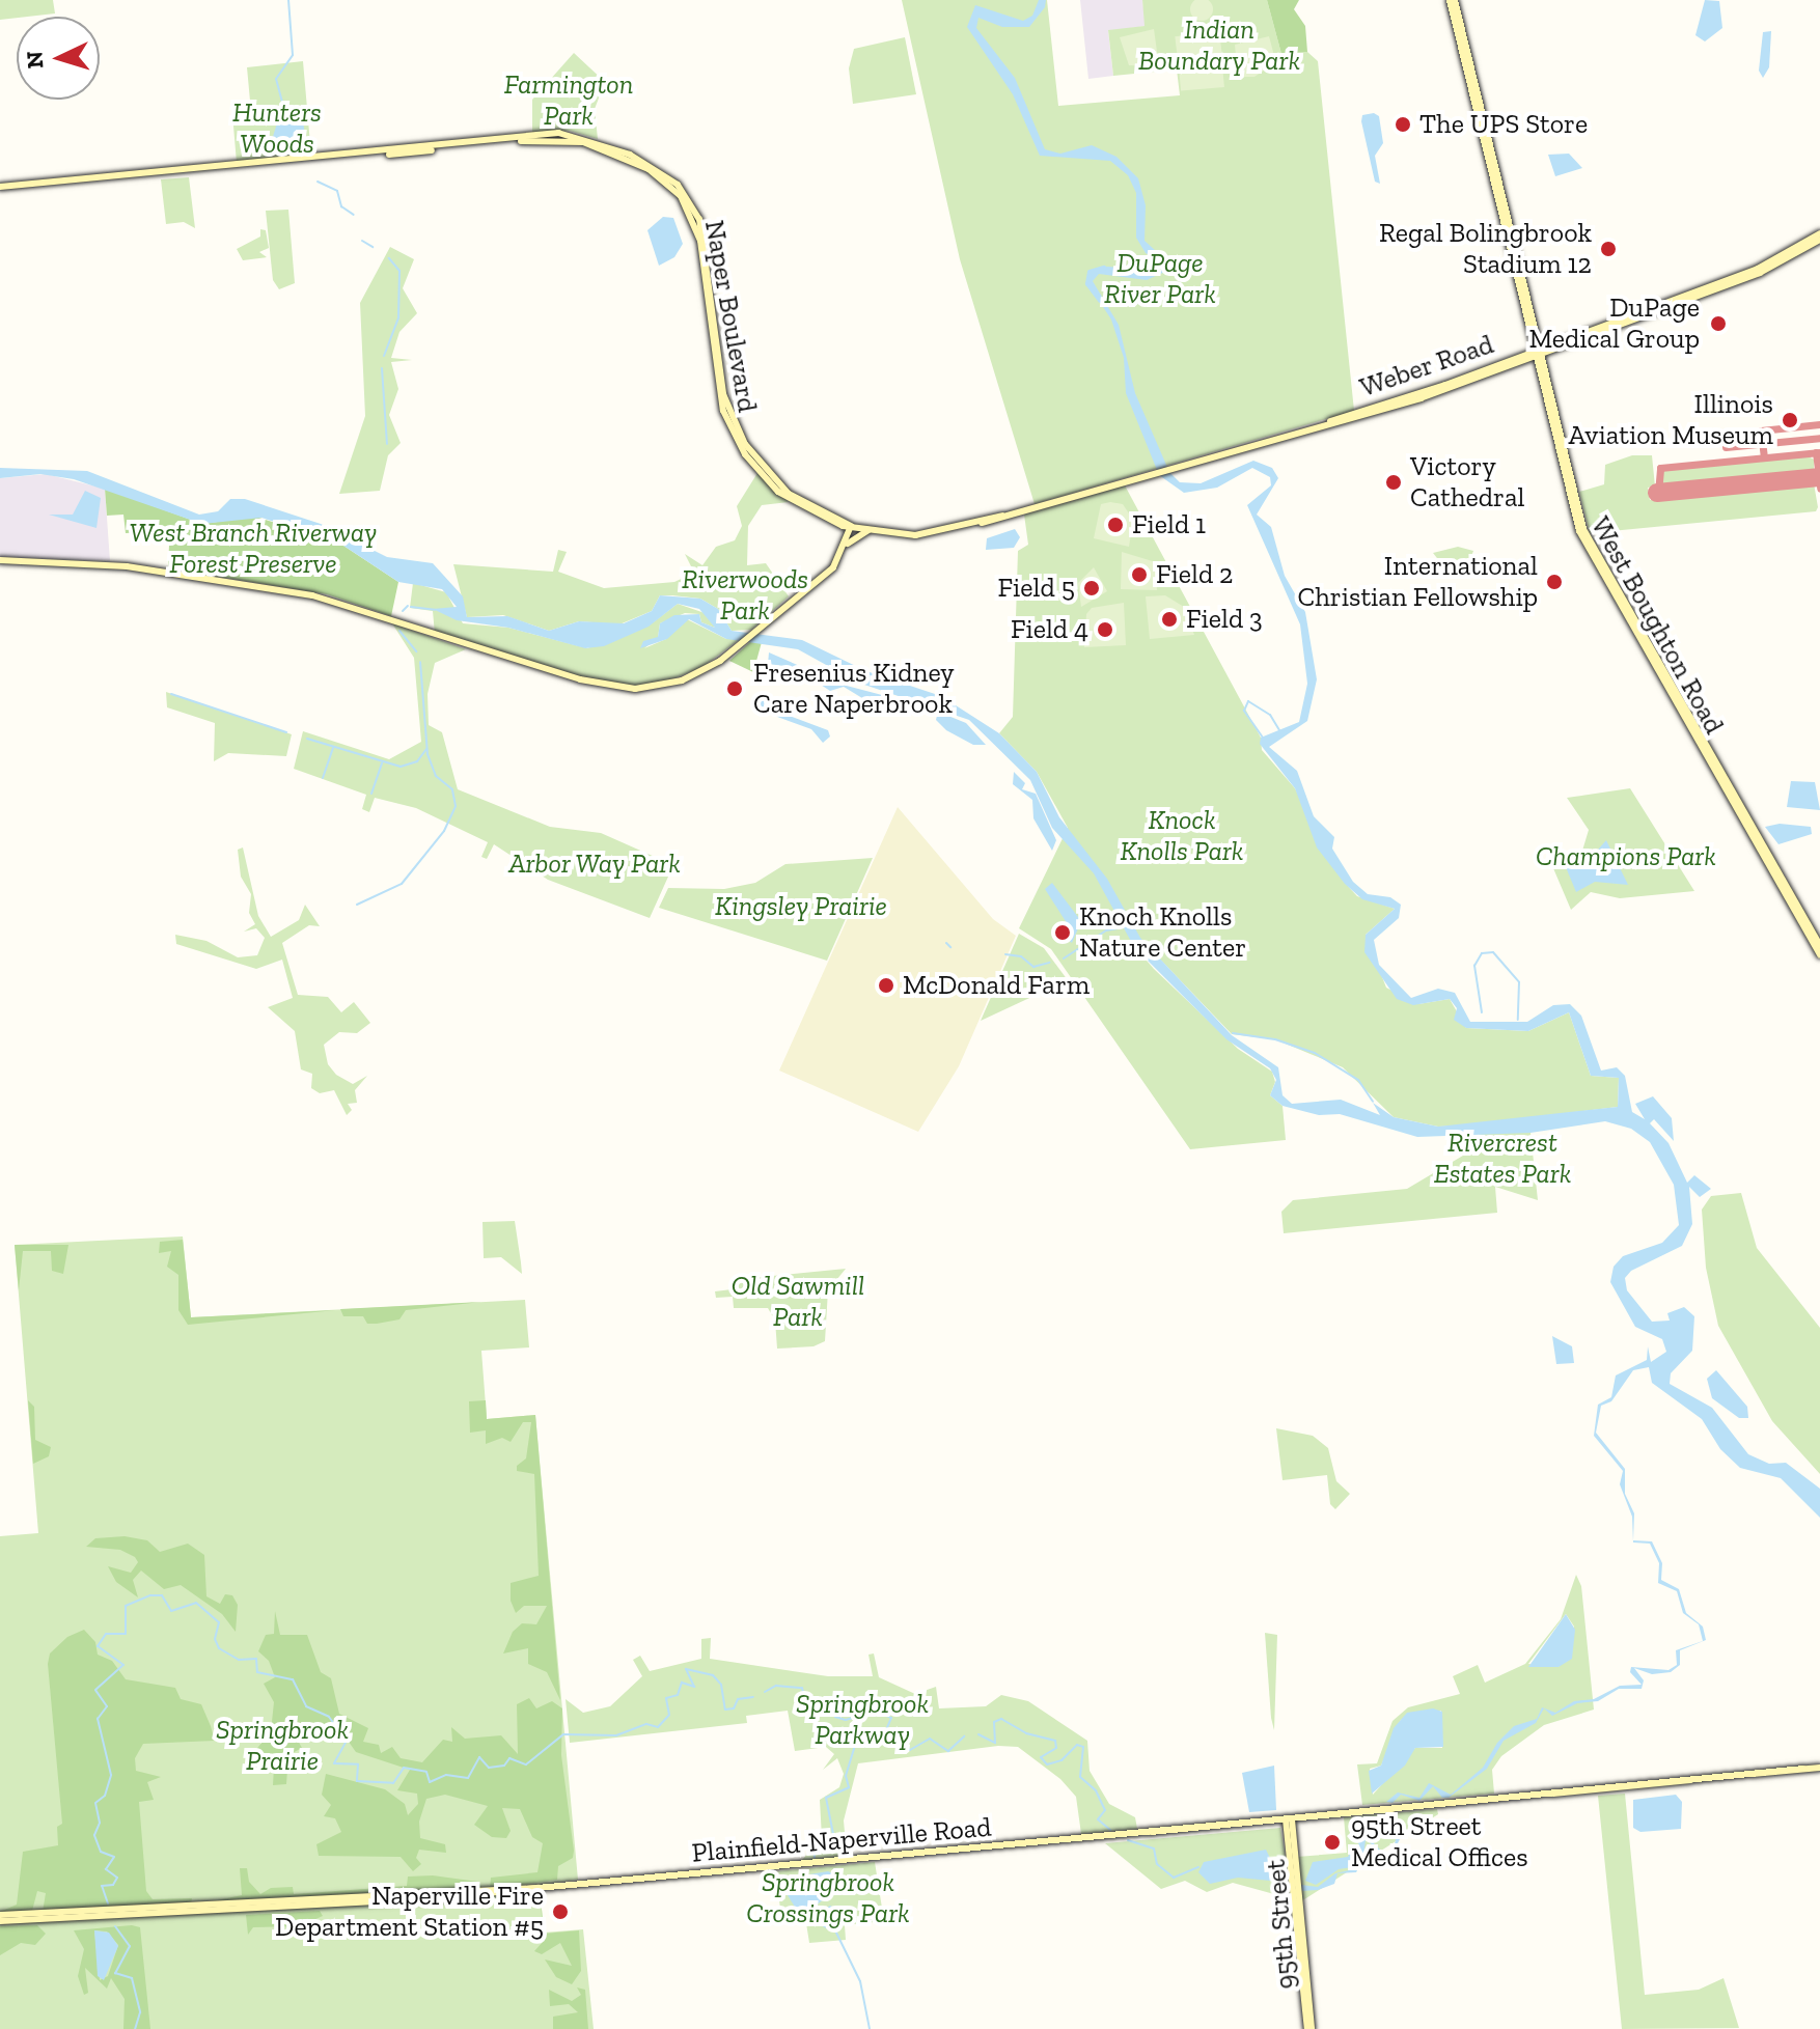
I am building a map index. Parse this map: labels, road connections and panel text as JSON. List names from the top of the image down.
{
  "streets": {
    "main road": [
      "Naper Boulevard",
      "Weber Road",
      "West Boughton Road",
      "Plainfield-Naperville Road",
      "95th Street"
    ]
  },
  "crossings": [
    ["Naper Boulevard", "Weber Road"],
    ["Weber Road", "West Boughton Road"],
    ["Plainfield-Naperville Road", "95th Street"]
  ],
  "parks": [
    "Indian Boundary Park",
    "Farmington Park",
    "Hunters Woods",
    "DuPage River Park",
    "West Branch Riverway Forest Preserve",
    "Riverwoods Park",
    "Knock Knolls Park",
    "Champions Park",
    "Arbor Way Park",
    "Kingsley Prairie",
    "Rivercrest Estates Park",
    "Old Sawmill Park",
    "Springbrook Parkway",
    "Springbrook Prairie",
    "Springbrook Crossings Park"
  ],
  "places": [
    "The UPS Store",
    "Regal Bolingbrook Stadium 12",
    "DuPage Medical Group",
    "Illinois Aviation Museum",
    "Victory Cathedral",
    "Field 1",
    "Field 2",
    "International Christian Fellowship",
    "Field 5",
    "Field 3",
    "Field 4",
    "Fresenius Kidney Care Naperbrook",
    "Knoch Knolls Nature Center",
    "McDonald Farm",
    "95th Street Medical Offices",
    "Naperville Fire Department Station #5"
  ],
  "north": "left"
}
